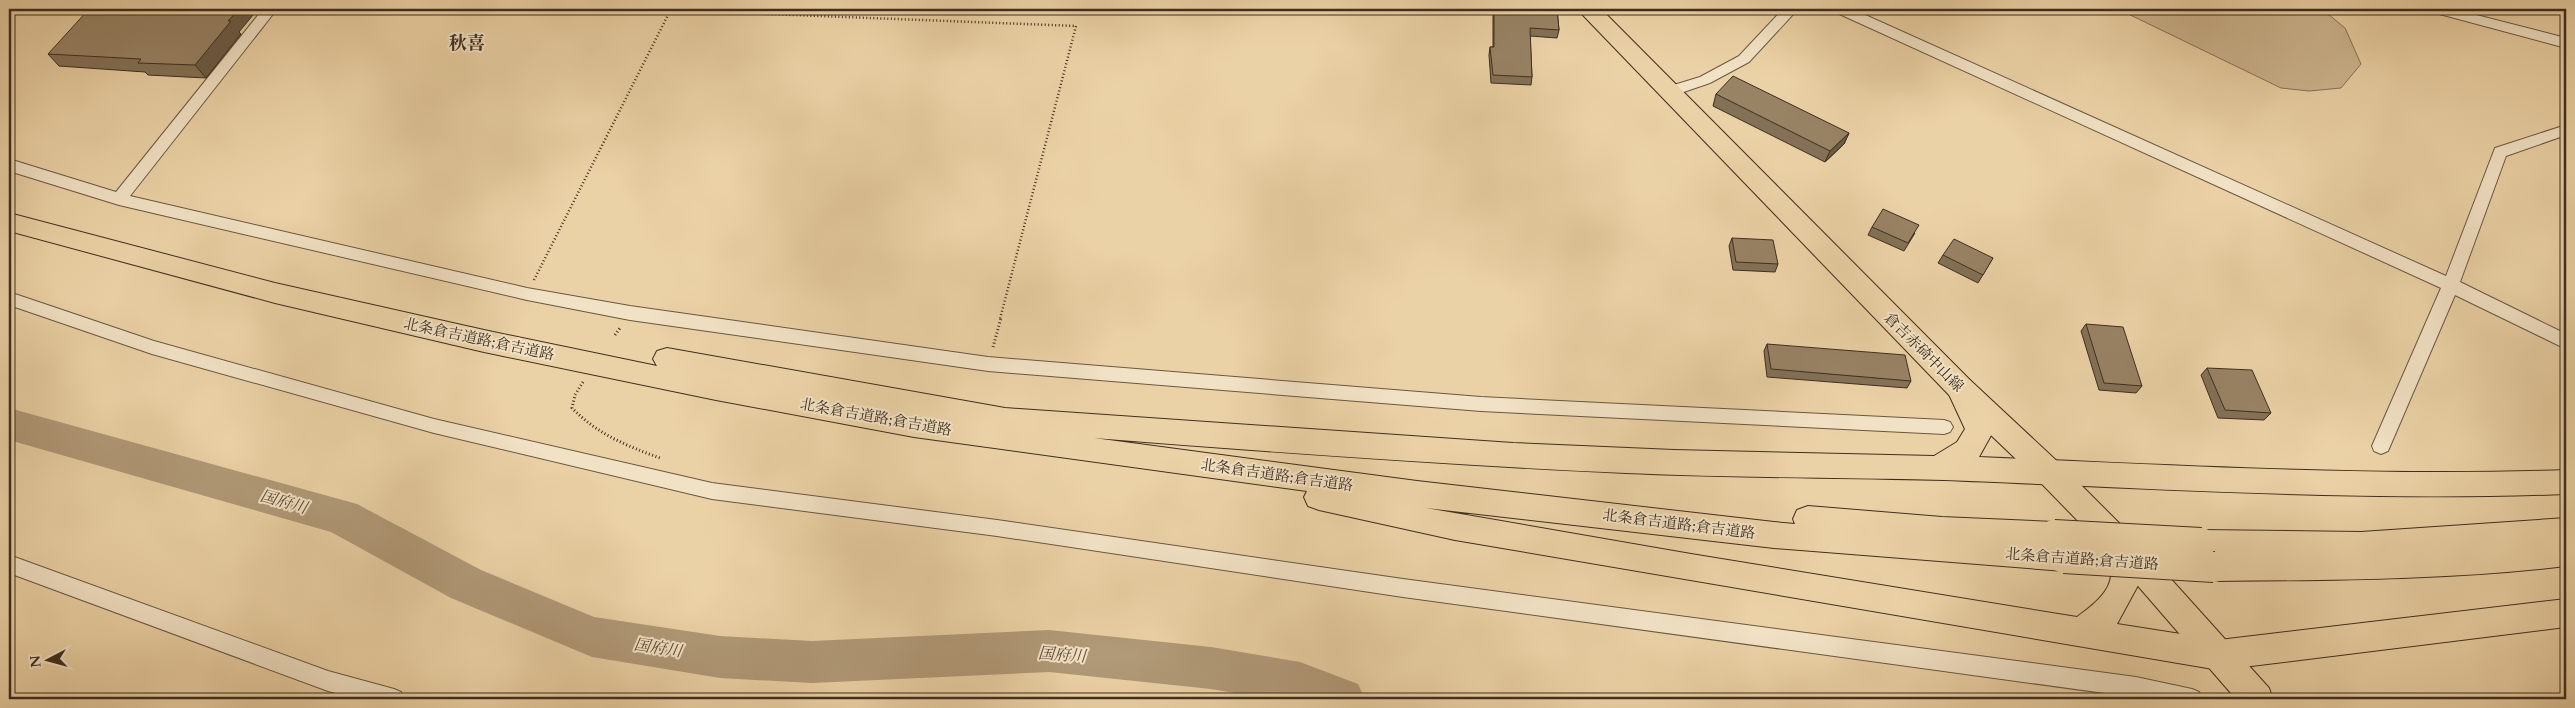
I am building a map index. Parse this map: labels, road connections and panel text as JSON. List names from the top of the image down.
{
  "streets": {
    "main road": ["北条倉吉道路;倉吉道路", "倉吉赤碕中山線"]
  },
  "districts": ["秋喜"],
  "water": ["国府川"],
  "north": "left"
}
